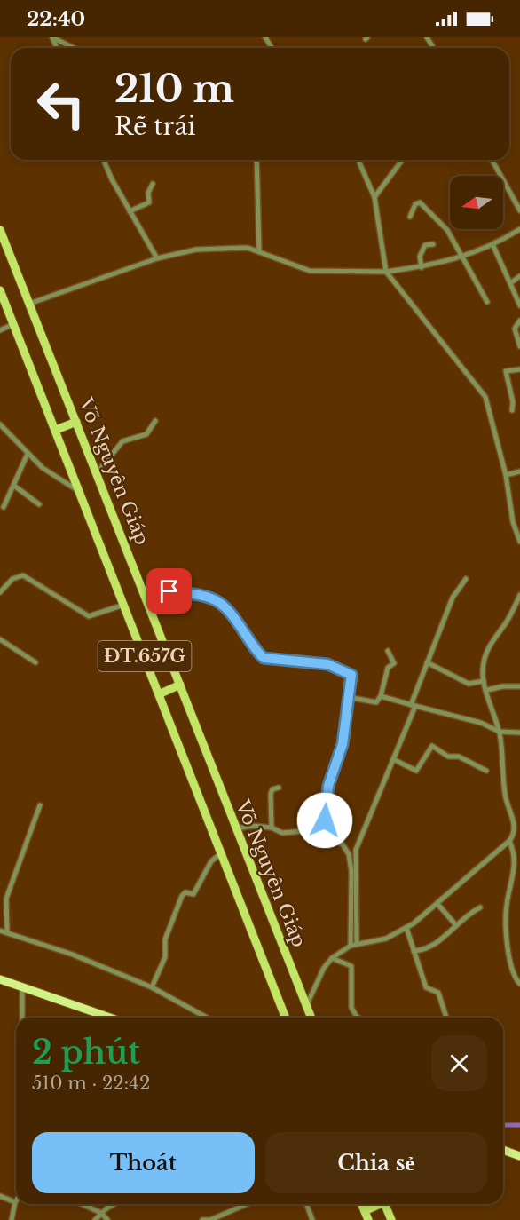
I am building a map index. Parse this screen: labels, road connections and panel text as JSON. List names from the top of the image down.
{
  "streets": {
    "main road": ["Võ Nguyên Giáp", "ĐT.657G"]
  },
  "north": "left",
  "page": {
    "status": "22:40",
    "turn": ["210 m", "Rẽ trái"],
    "heading": ["2 phút", "510 m · 22:42"],
    "buttons": ["Thoát", "Chia sẻ"]
  }
}
